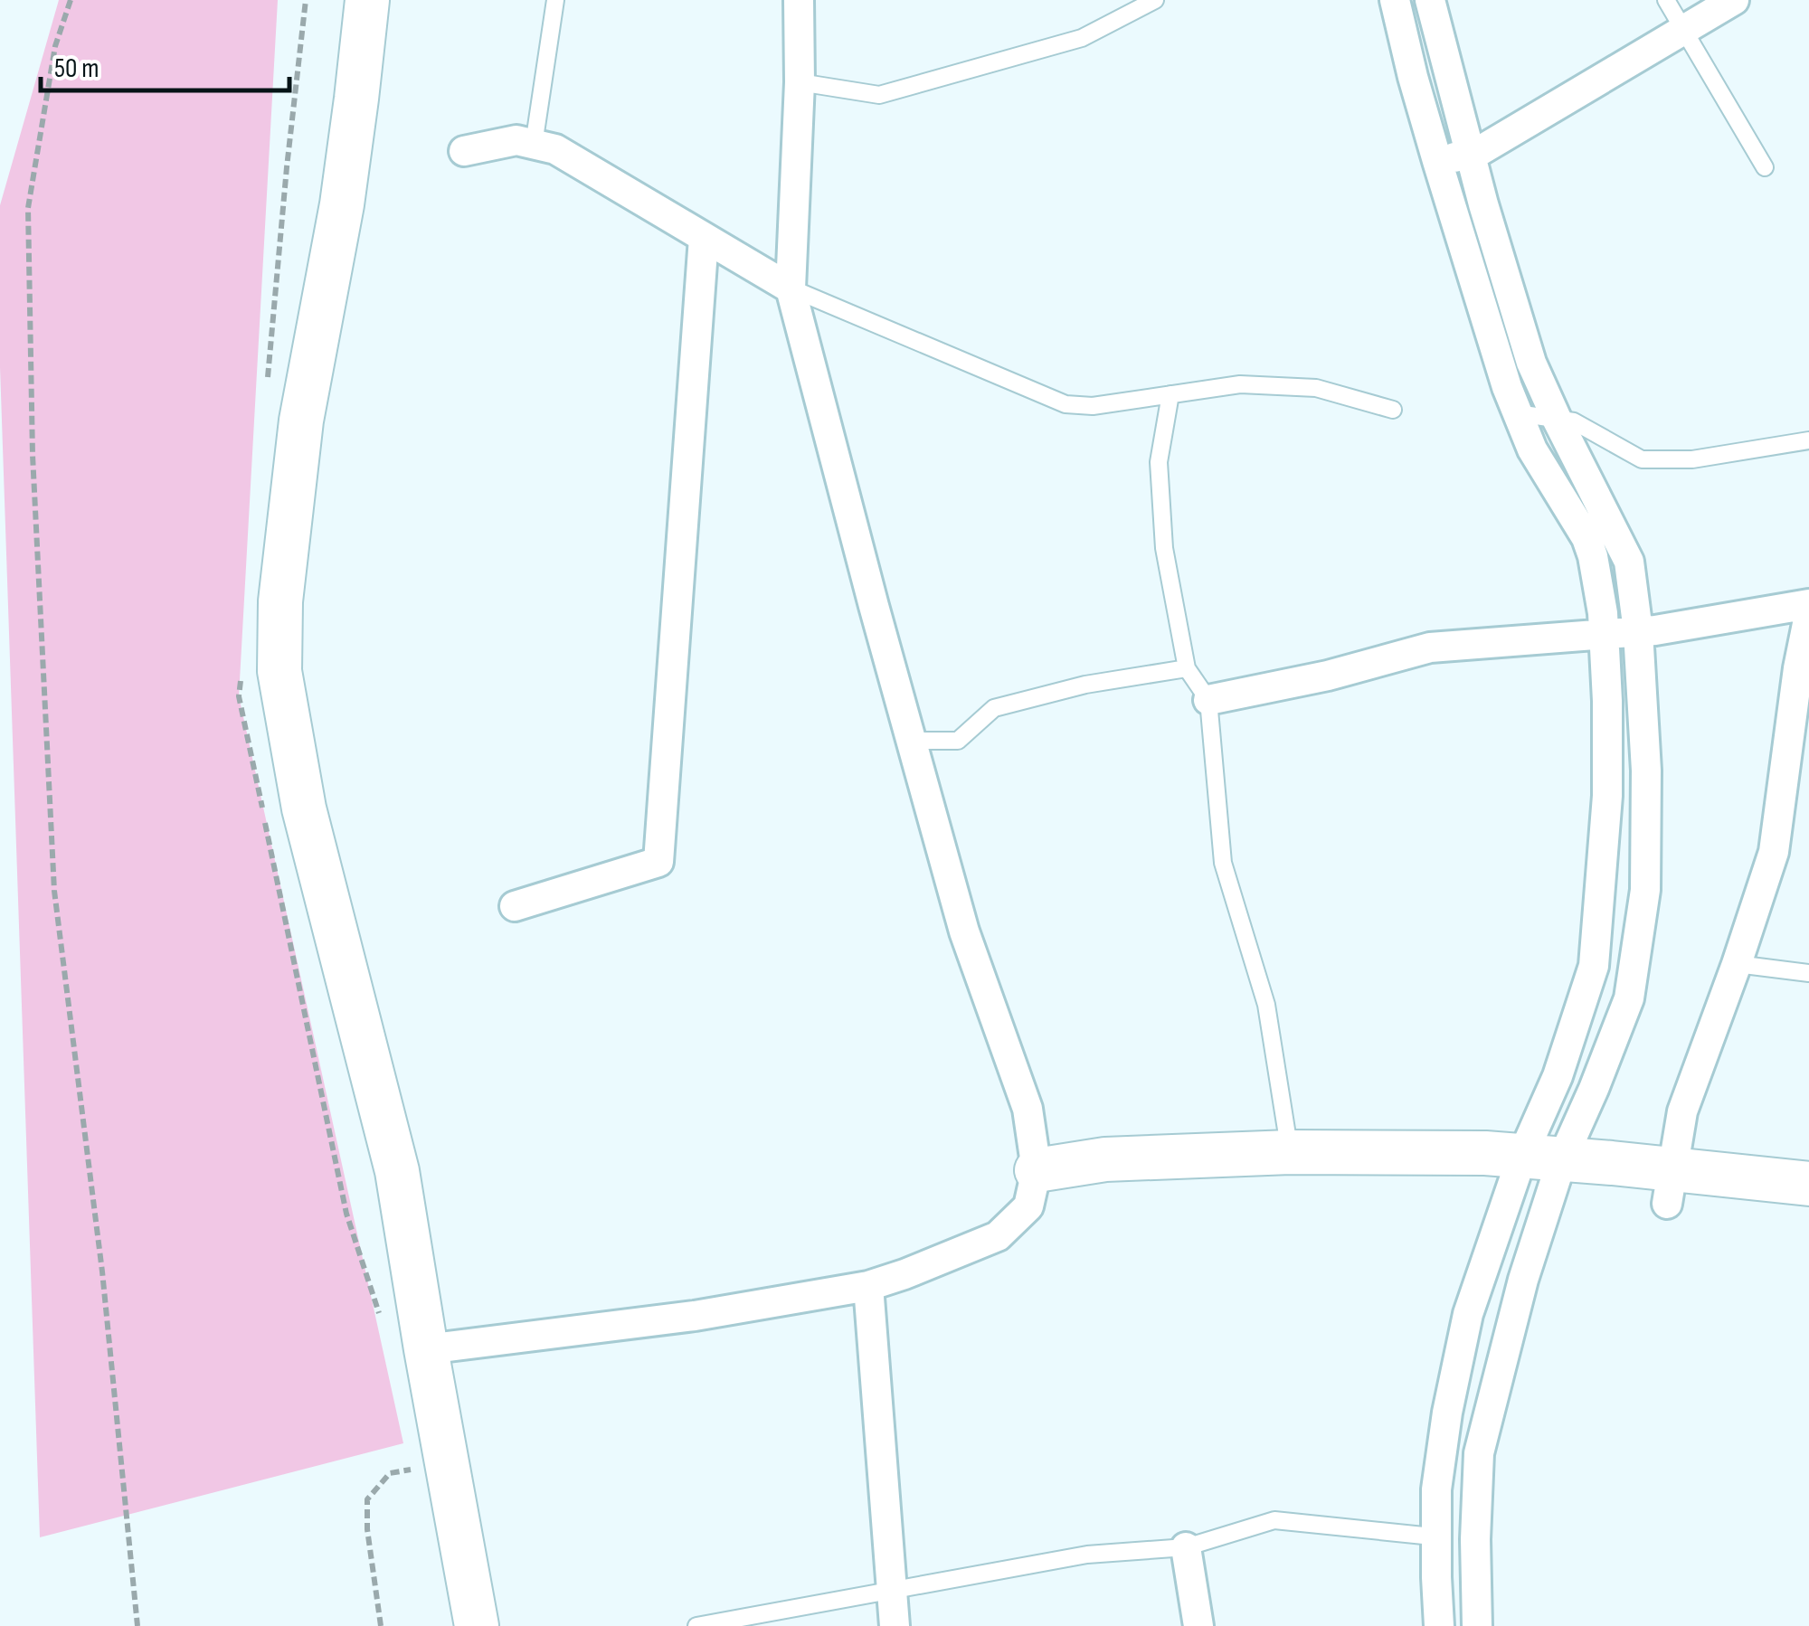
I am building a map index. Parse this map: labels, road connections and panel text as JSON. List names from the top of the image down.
{
  "scale_bar": "50 m"
}
